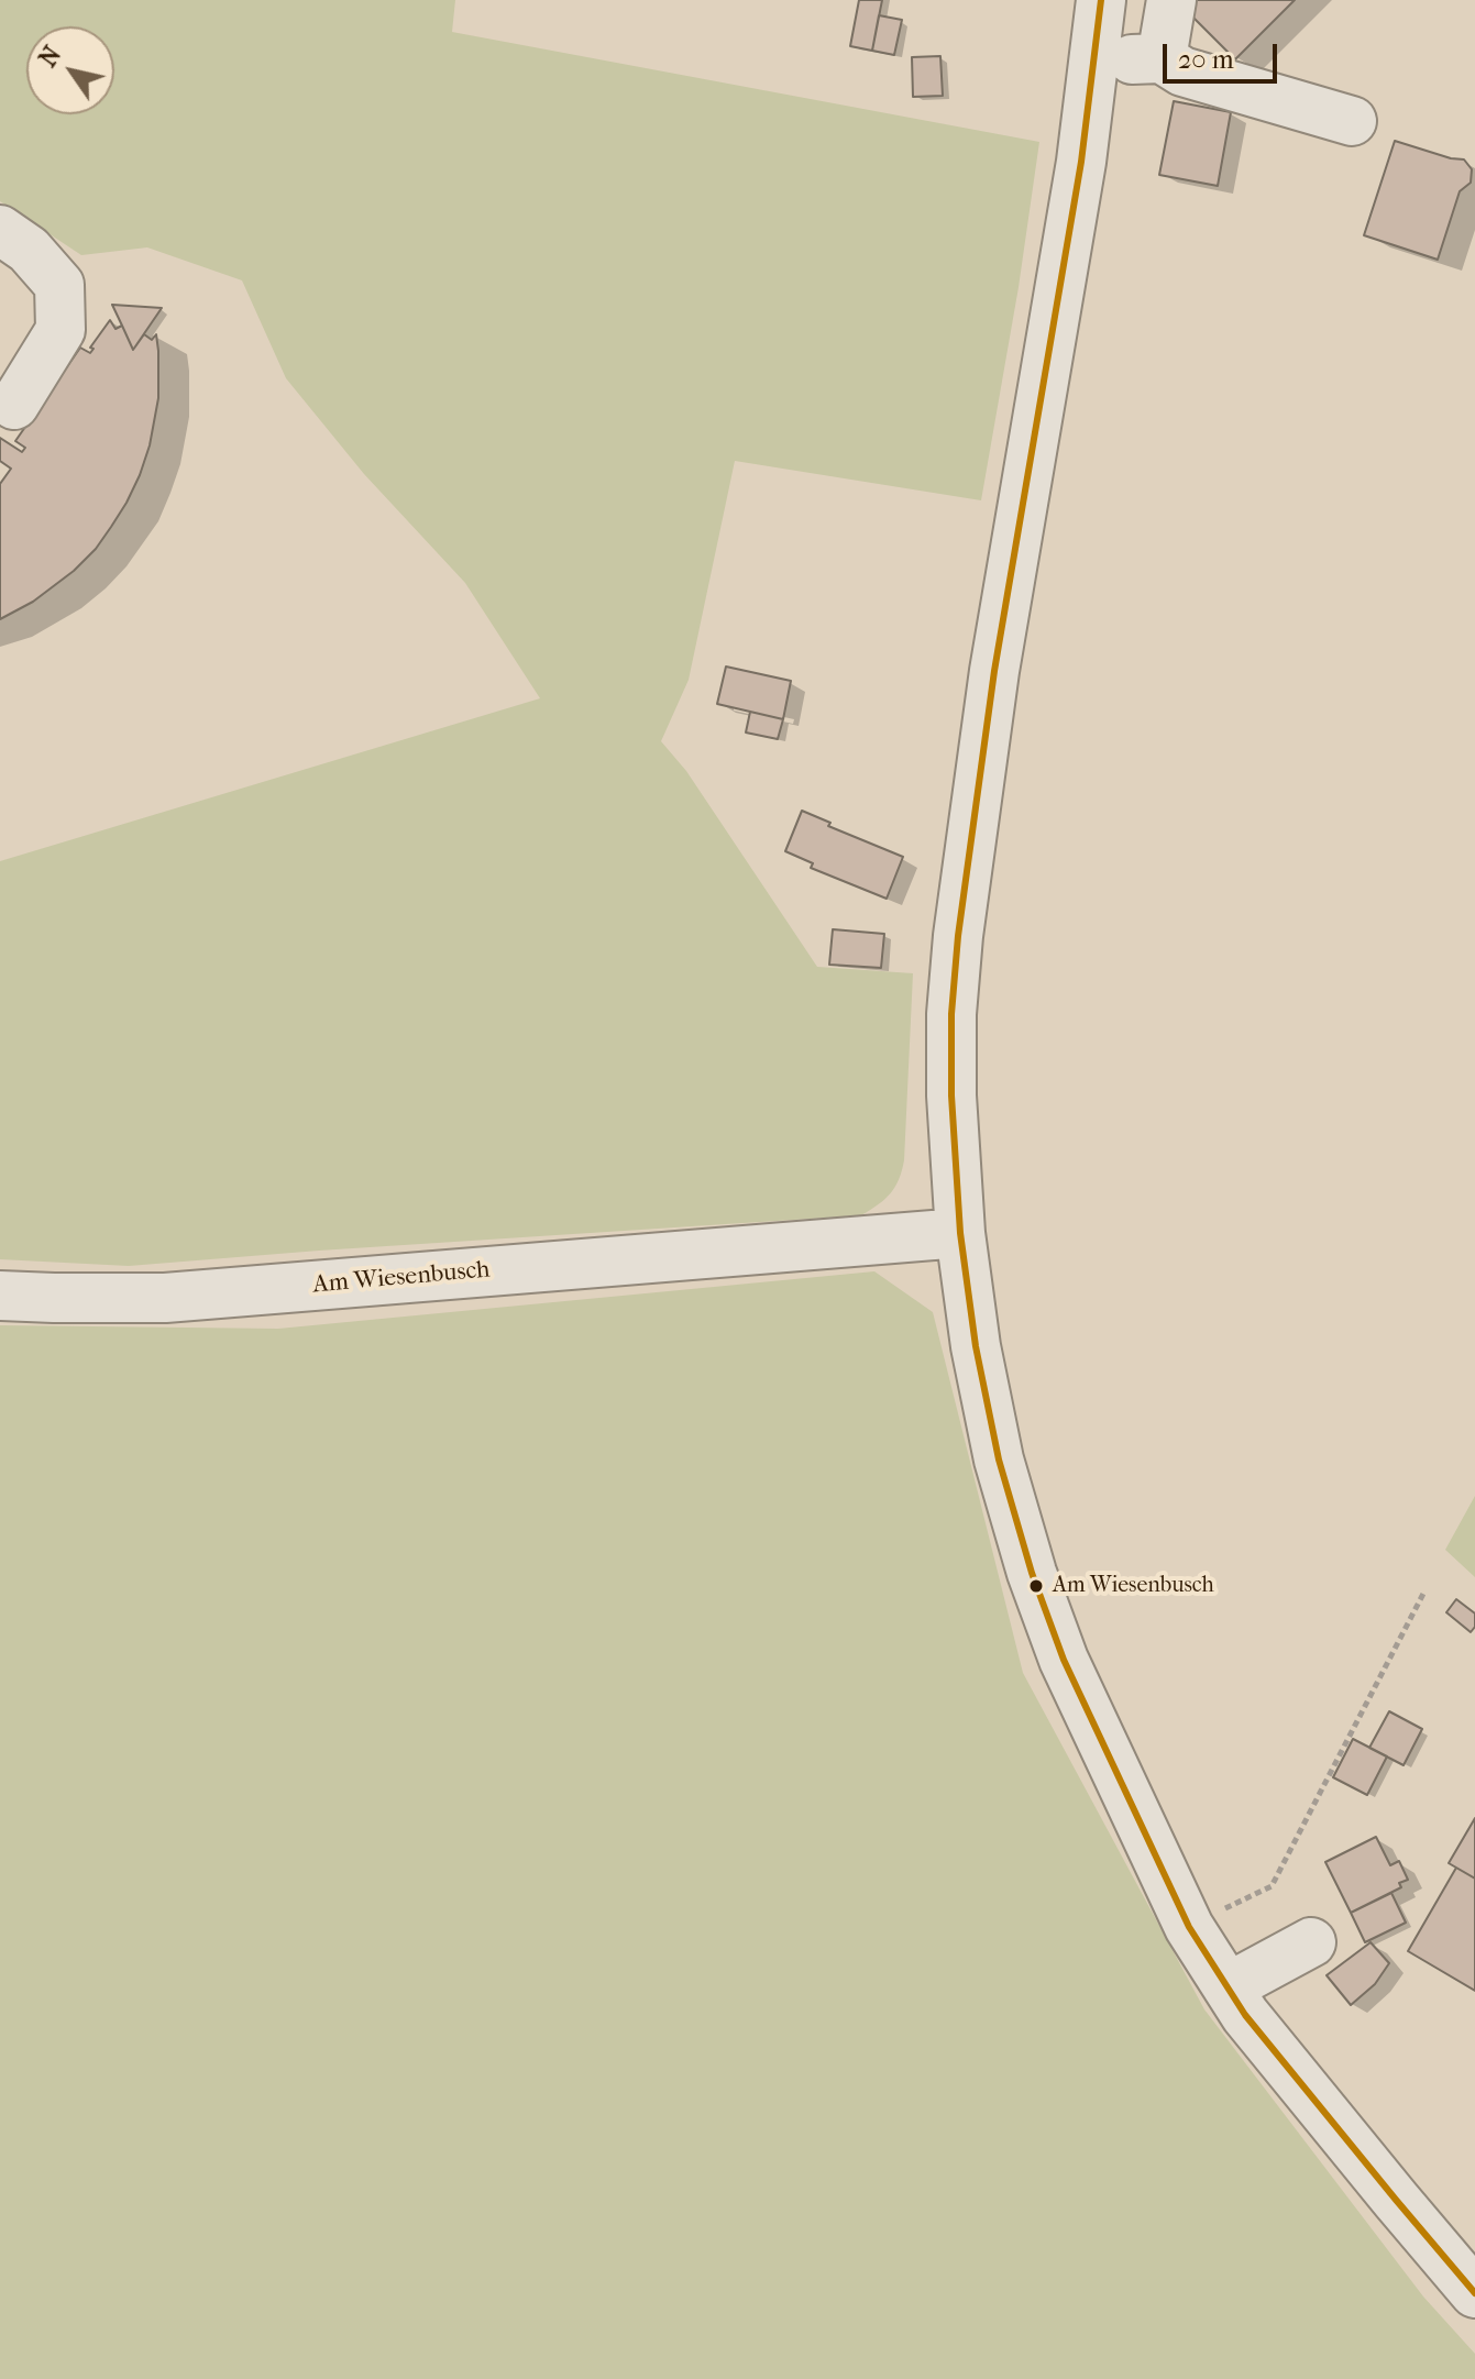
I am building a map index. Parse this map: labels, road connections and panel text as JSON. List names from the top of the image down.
{
  "streets": {
    "street": ["Am Wiesenbusch"]
  },
  "places": ["Am Wiesenbusch"],
  "scale_bar": "20 m",
  "north": "top left"
}
